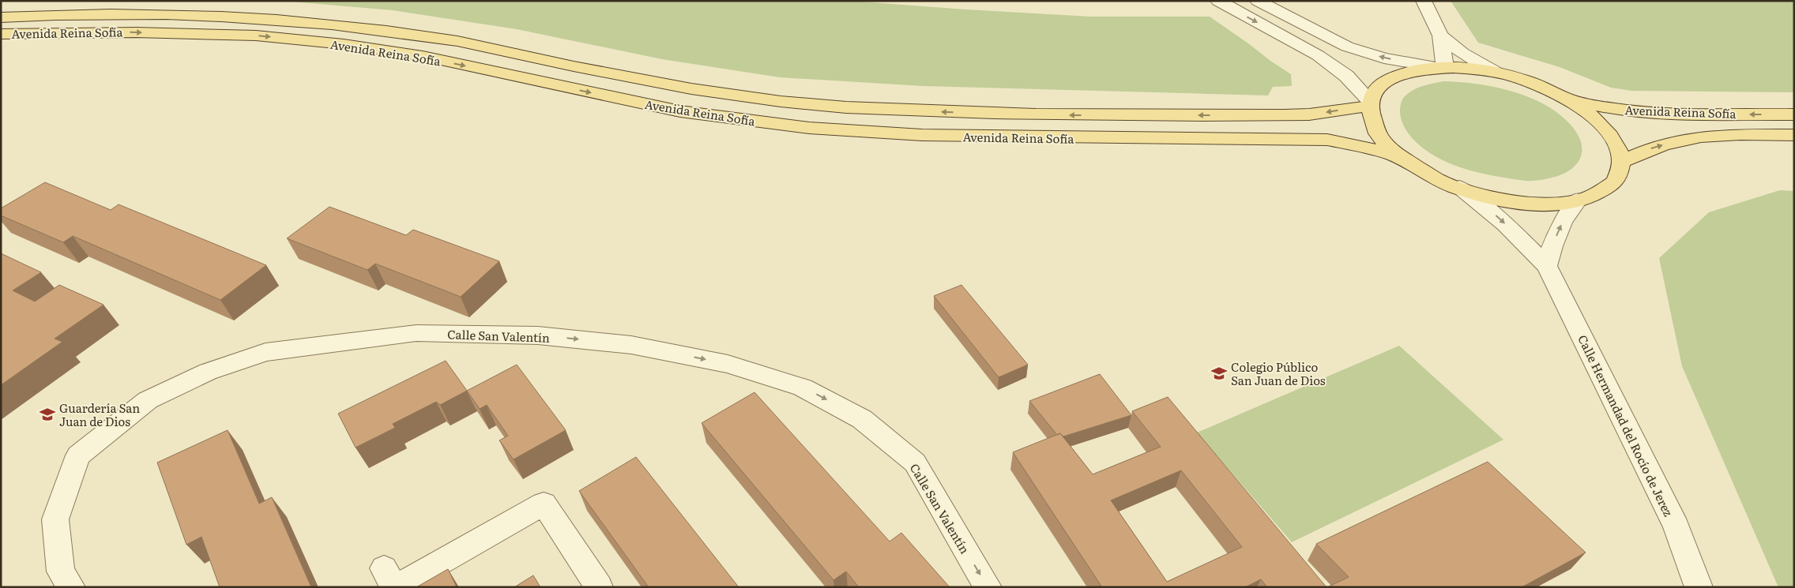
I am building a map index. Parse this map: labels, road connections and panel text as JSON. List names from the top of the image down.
{
  "streets": {
    "main road": ["Avenida Reina Sofía"],
    "street": ["Calle San Valentín", "Calle Hermandad del Rocío de Jerez"]
  },
  "crossings": [
    ["Avenida Reina Sofía", "Calle Hermandad del Rocío de Jerez"]
  ],
  "places": {
    "school or university": ["Colegio Público San Juan de Dios", "Guardería San Juan de Dios"]
  }
}
